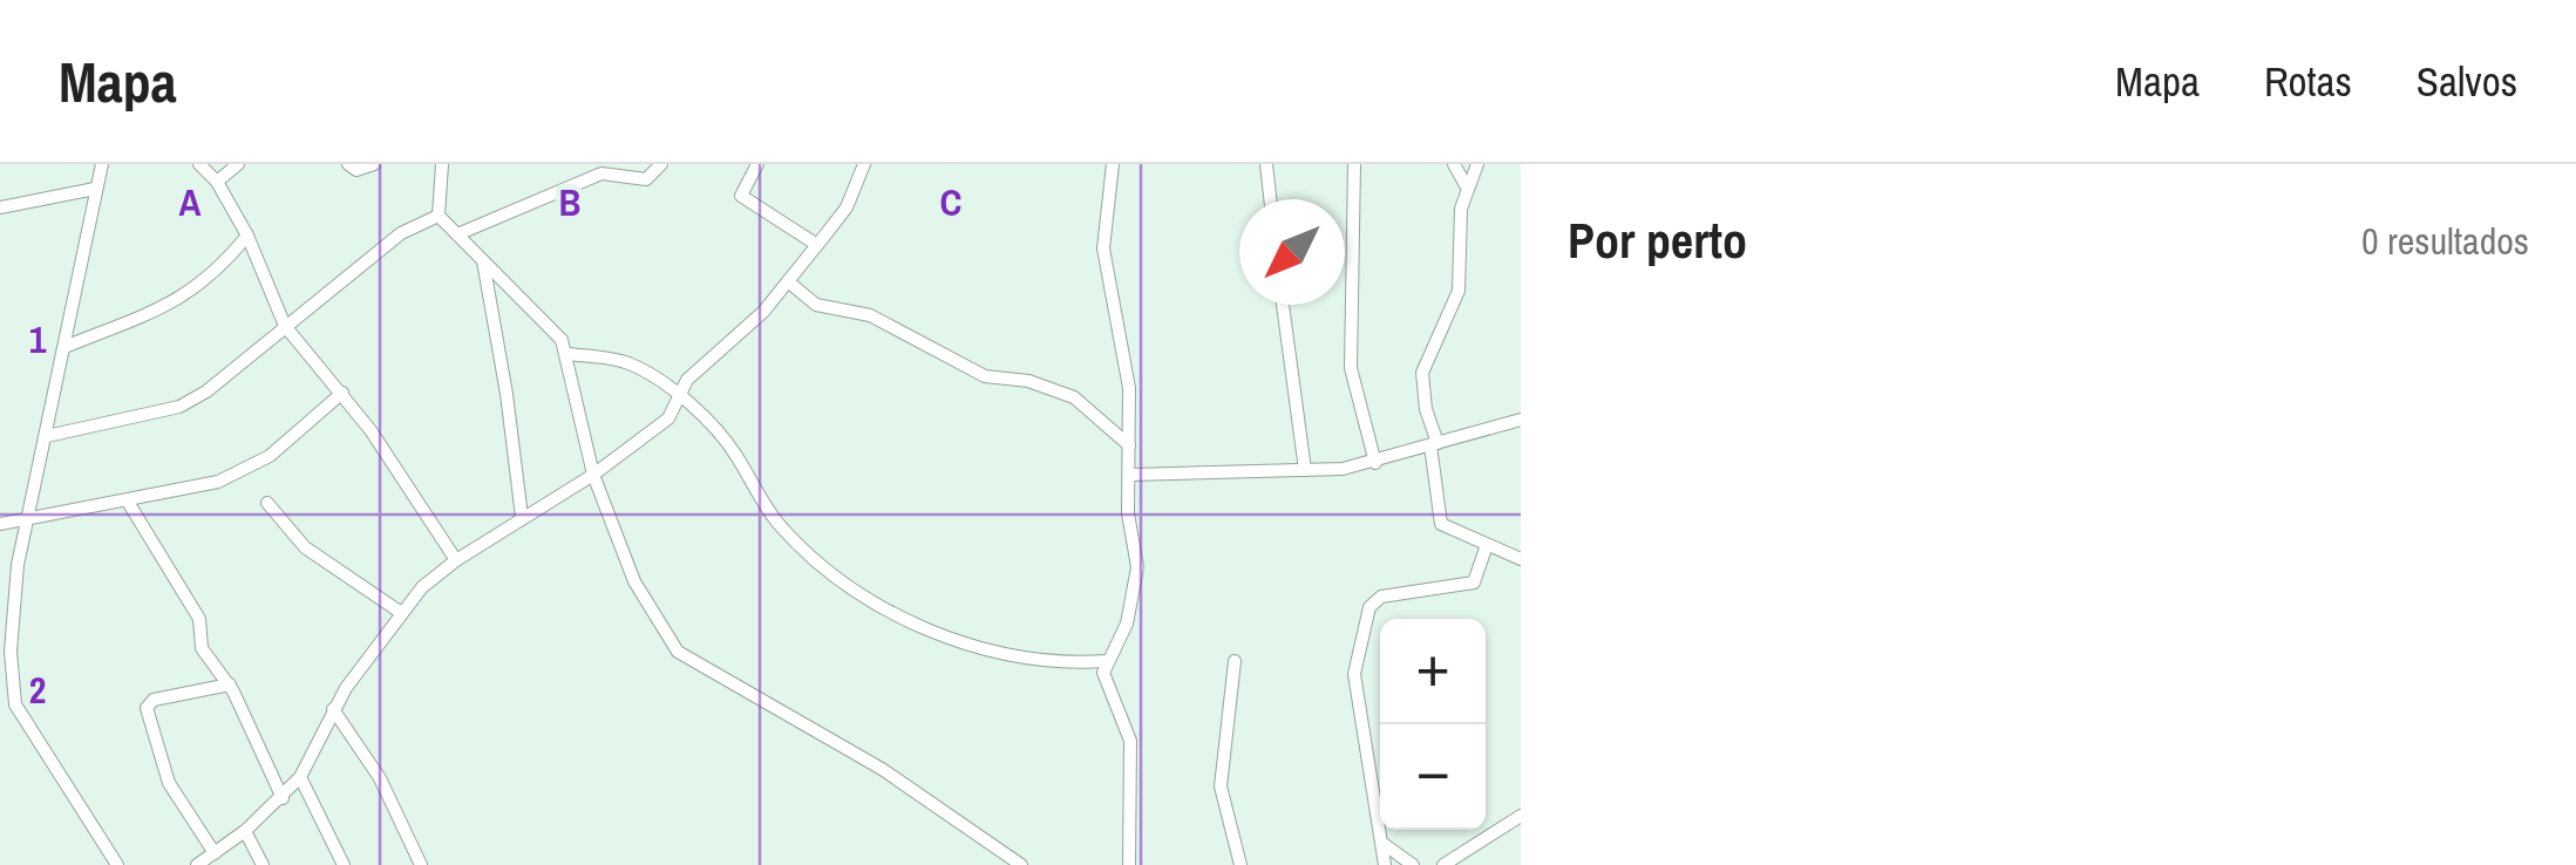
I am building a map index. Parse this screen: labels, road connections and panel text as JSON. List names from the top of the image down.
{
  "north": "bottom left",
  "page": {
    "header": "Mapa",
    "nav": ["Mapa", "Rotas", "Salvos"],
    "heading": ["Por perto", "0 resultados"],
    "map_buttons": ["+", "−"]
  },
  "grid": {
    "columns": ["A", "B", "C"],
    "rows": ["1", "2"]
  }
}
